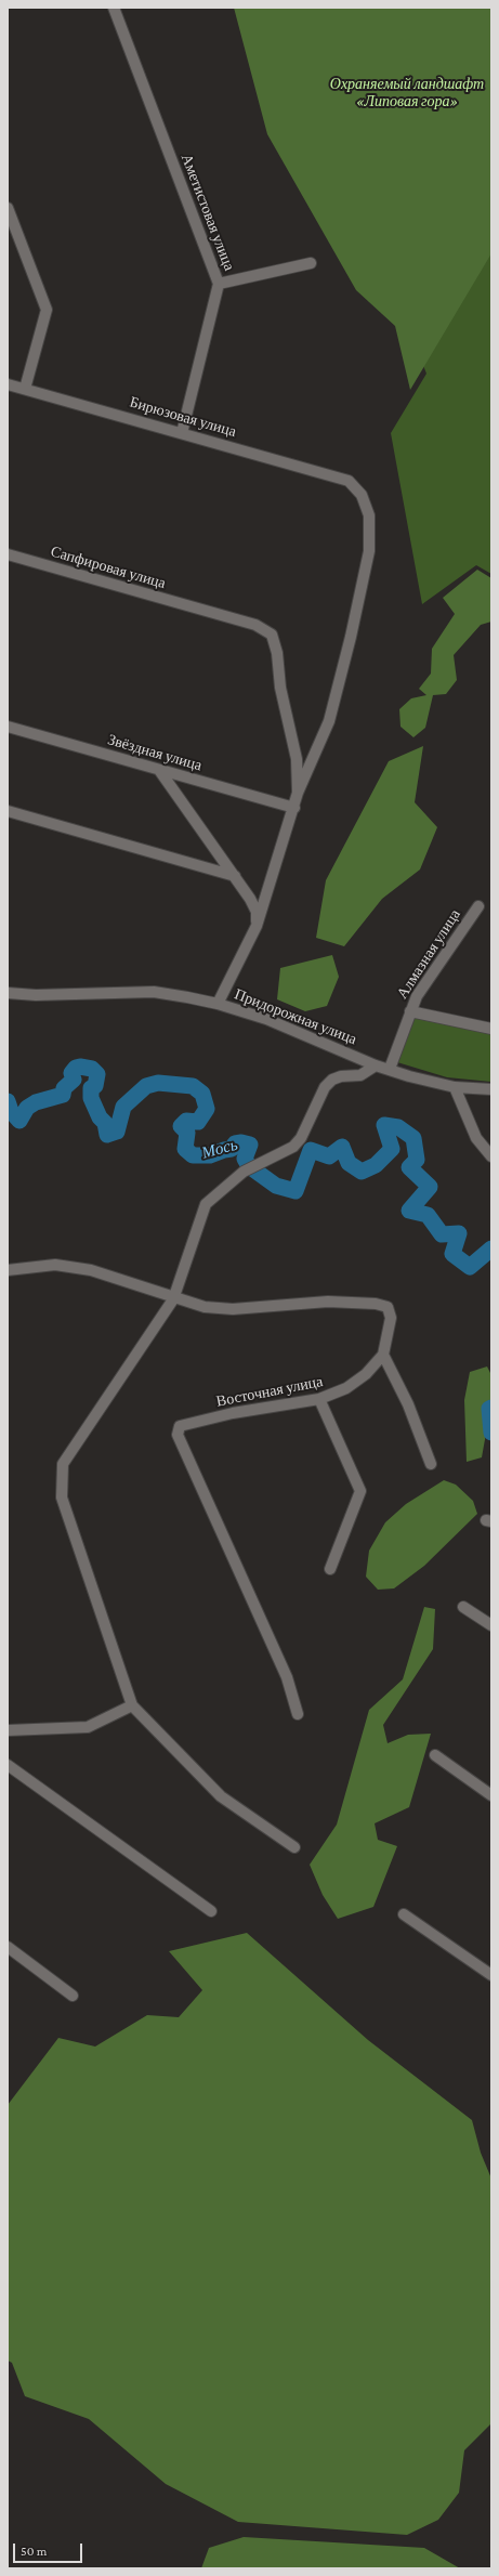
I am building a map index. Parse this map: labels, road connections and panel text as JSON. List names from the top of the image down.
{
  "streets": {
    "street": [
      "Аметистовая улица",
      "Бирюзовая улица",
      "Сапфировая улица",
      "Звёздная улица",
      "Алмазная улица",
      "Придорожная улица",
      "Восточная улица"
    ]
  },
  "crossings": [
    ["Аметистовая улица", "Бирюзовая улица"],
    ["Бирюзовая улица", "Сапфировая улица"],
    ["Алмазная улица", "Придорожная улица"]
  ],
  "water": ["Мось"],
  "parks": ["Охраняемый ландшафт «Липовая гора»"],
  "scale_bar": "50 m"
}
